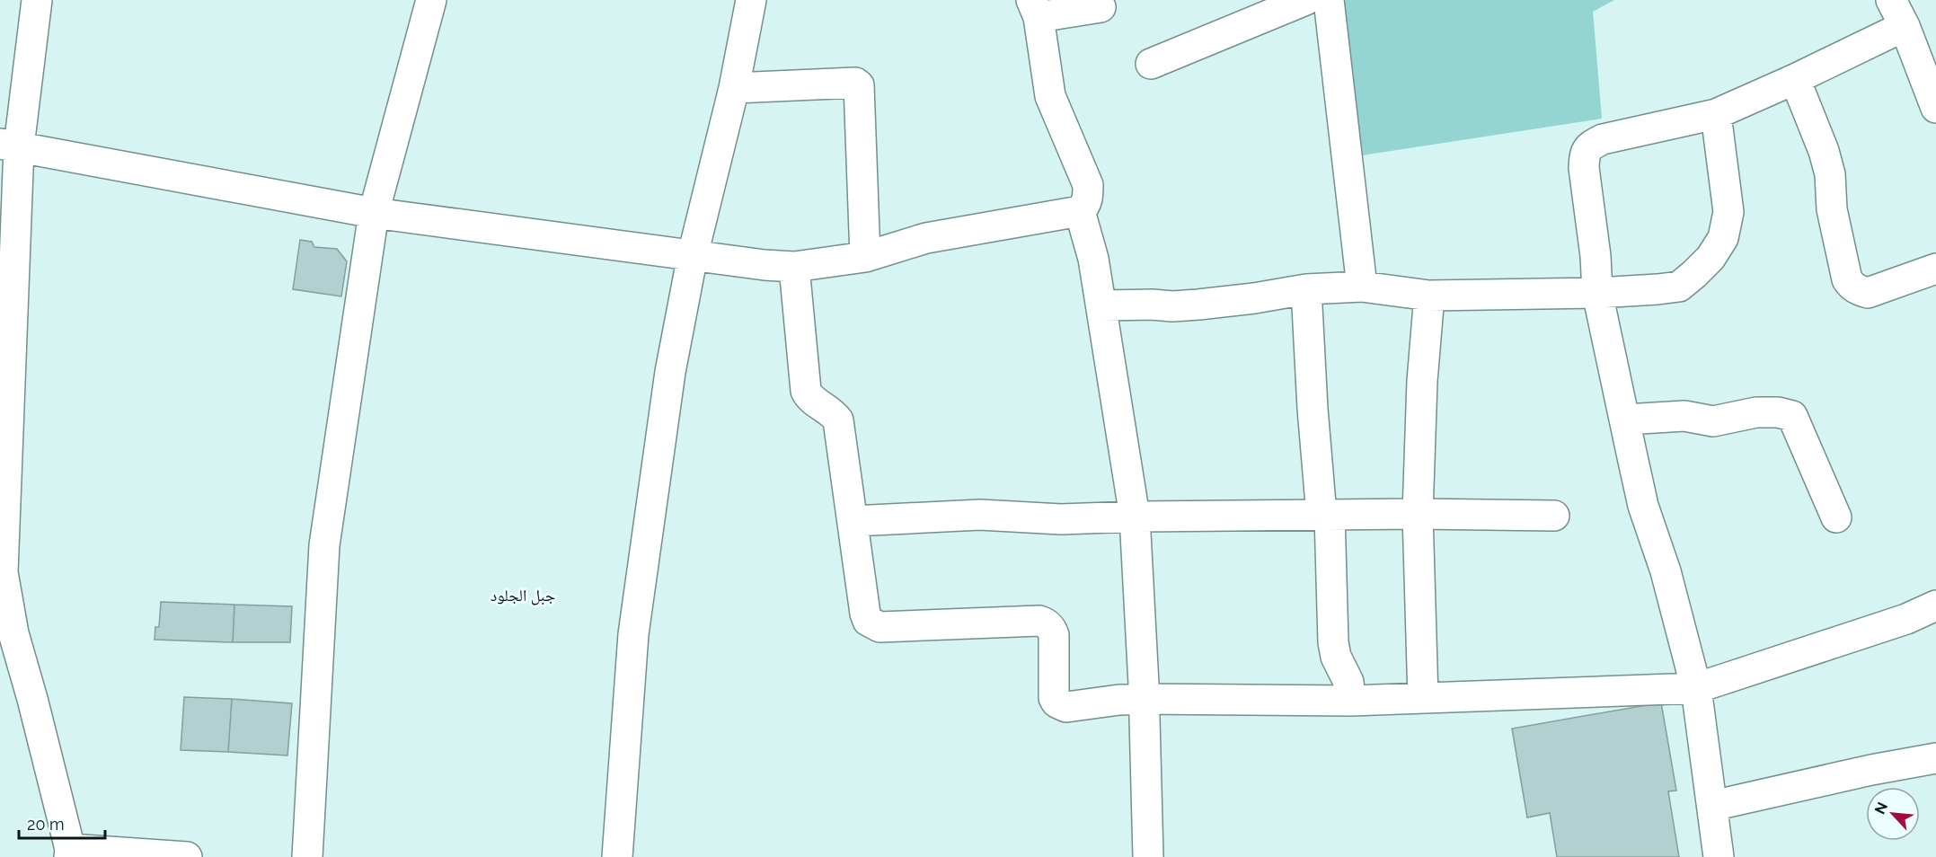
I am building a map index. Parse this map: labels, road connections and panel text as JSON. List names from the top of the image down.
{
  "districts": ["جبل الجلود"],
  "scale_bar": "20 m",
  "north": "top left"
}
